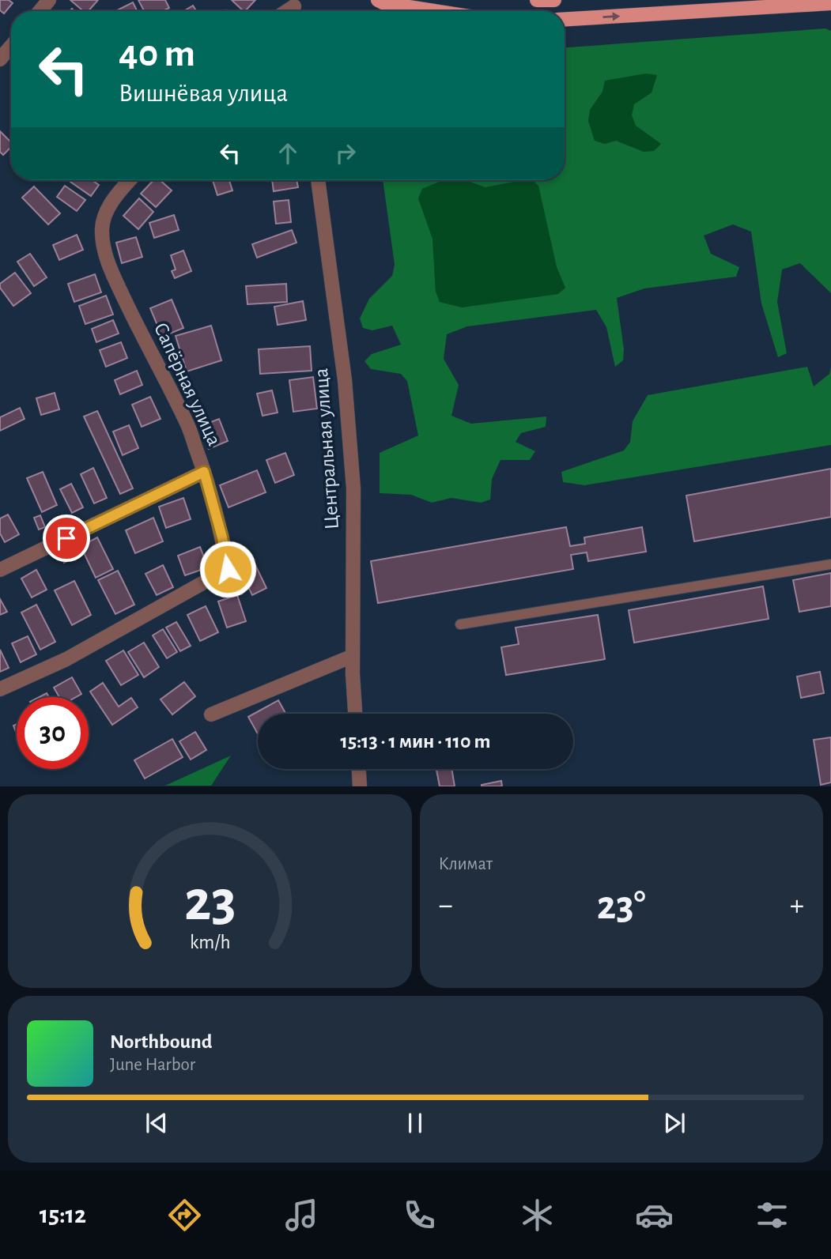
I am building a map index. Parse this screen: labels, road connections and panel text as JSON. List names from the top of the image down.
{
  "streets": {
    "street": ["Сапёрная улица", "Центральная улица"]
  },
  "page": {
    "turn": ["40 m", "Вишнёвая улица"],
    "limit": "30",
    "trip": "15:13 · 1 мин · 110 m",
    "tile": "Климат",
    "heat": ["−", "23°", "+"],
    "song": ["Northbound", "June Harbor"],
    "tabs": "15:12",
    "gauge": ["23", "km/h"]
  }
}
